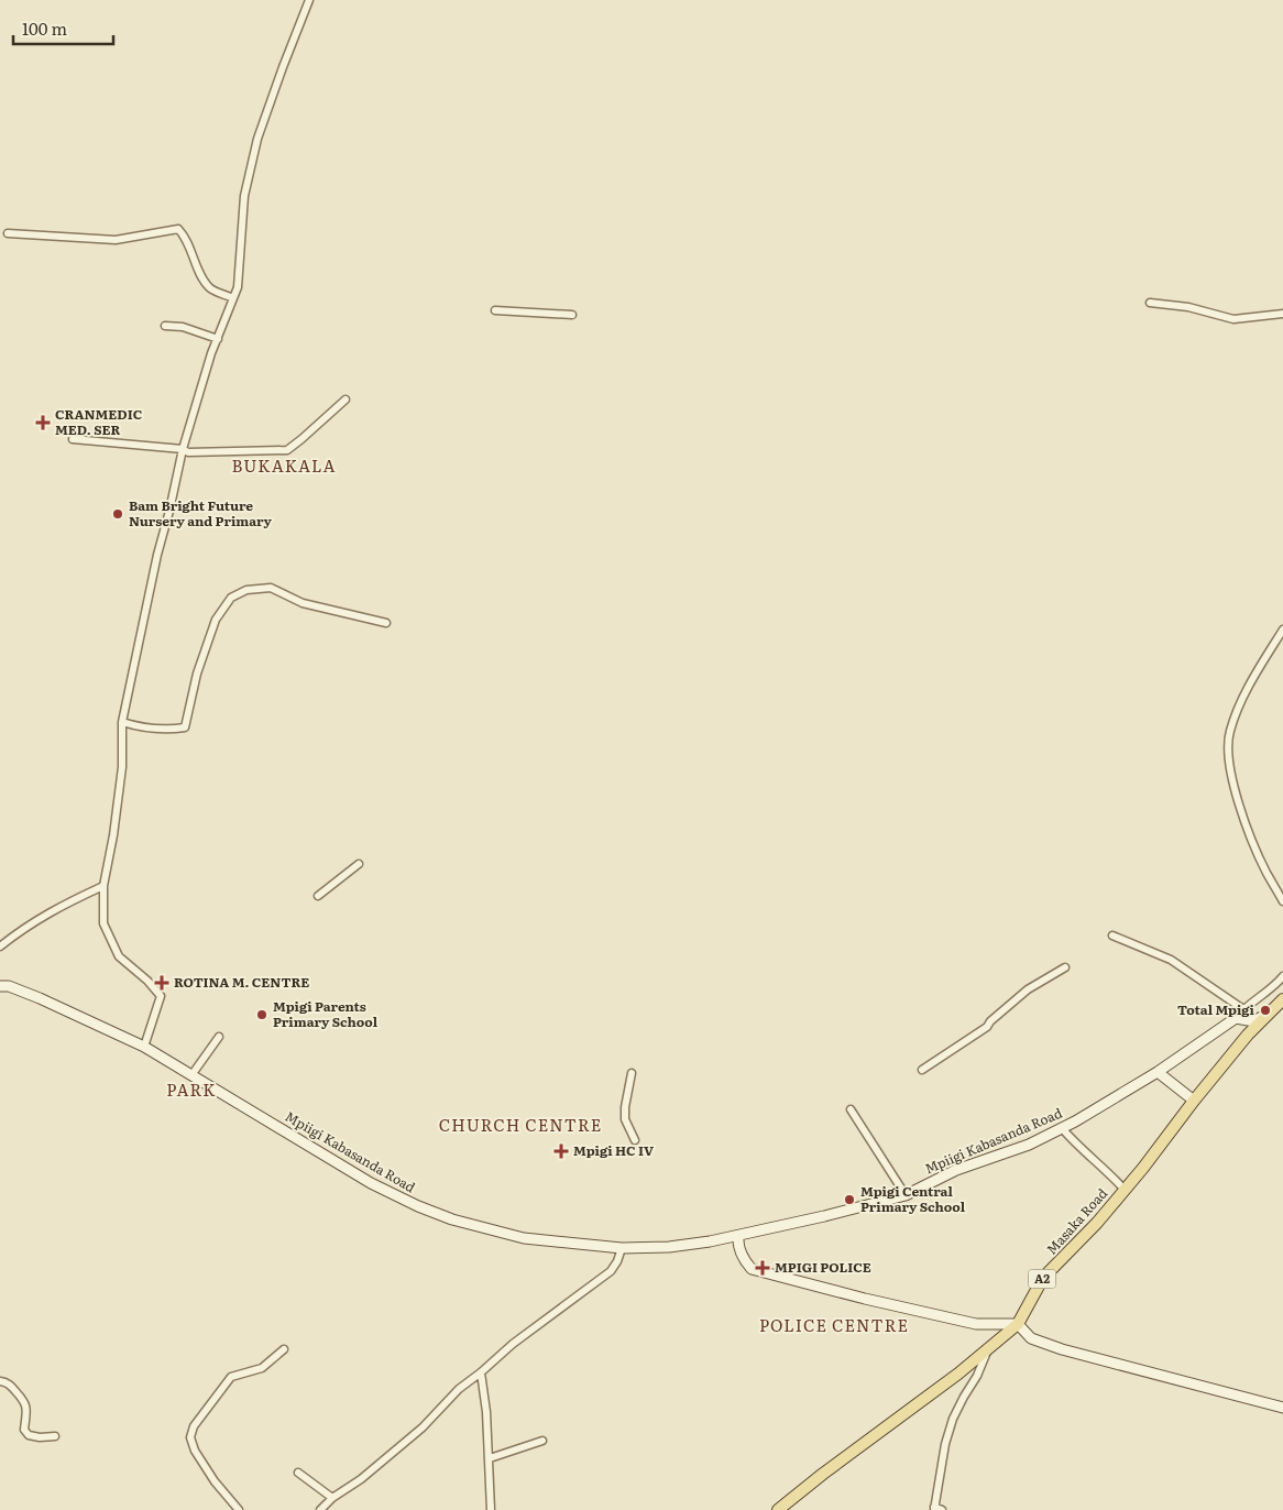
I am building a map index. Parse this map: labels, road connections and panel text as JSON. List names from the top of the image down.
{
  "streets": {
    "main road": ["Mpiigi Kabasanda Road", "Masaka Road", "A2"]
  },
  "crossings": [
    ["Masaka Road", "A2"]
  ],
  "districts": [
    "BUKAKALA",
    "PARK",
    "CHURCH CENTRE",
    "POLICE CENTRE"
  ],
  "places": {
    "health": [
      "CRANMEDIC MED. SER",
      "ROTINA M. CENTRE",
      "Mpigi HC IV",
      "MPIGI POLICE"
    ],
    "other": [
      "Bam Bright Future Nursery and Primary",
      "Total Mpigi",
      "Mpigi Parents Primary School",
      "Mpigi Central Primary School"
    ]
  },
  "scale_bar": "100 m"
}
